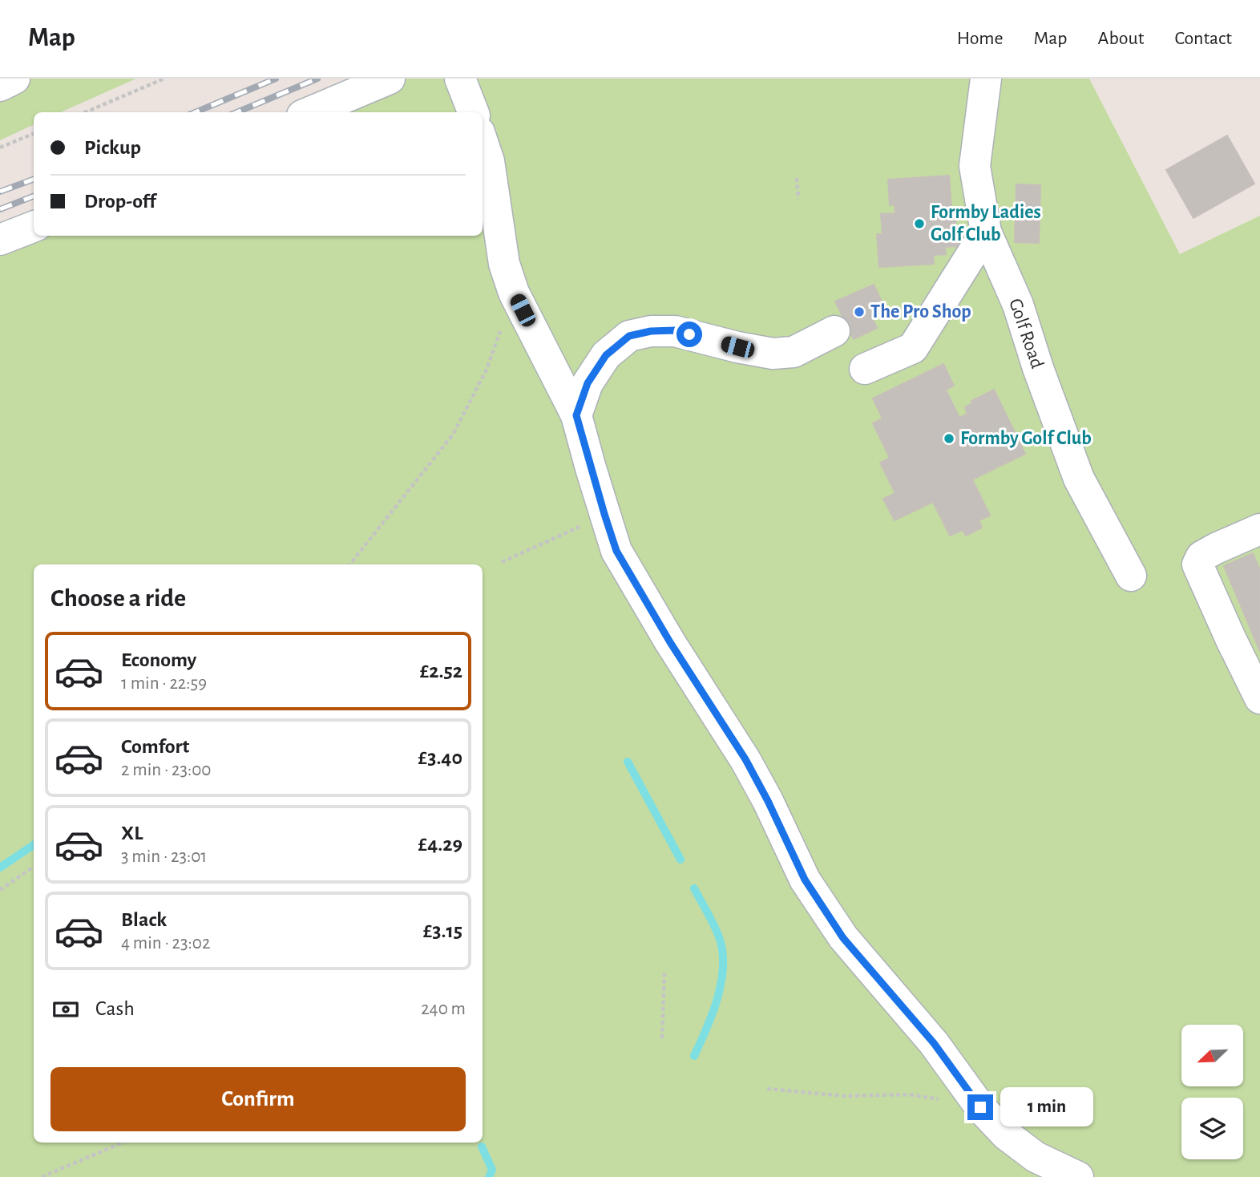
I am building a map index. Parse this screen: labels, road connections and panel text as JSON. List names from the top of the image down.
{
  "streets": {
    "street": ["Golf Road"]
  },
  "places": ["Formby Ladies Golf Club", "The Pro Shop", "Formby Golf Club"],
  "north": "bottom left",
  "page": {
    "header": "Map",
    "nav": [
      "Home",
      "Map",
      "About",
      "Contact"
    ],
    "banner": ["Pickup", "Drop-off"],
    "heading": "Choose a ride",
    "list": [
      {
        "name": "Economy",
        "note": "1 min · 22:59",
        "value": "£2.52"
      },
      {
        "name": "Comfort",
        "note": "2 min · 23:00",
        "value": "£3.40"
      },
      {
        "name": "XL",
        "note": "3 min · 23:01",
        "value": "£4.29"
      },
      {
        "name": "Black",
        "note": "4 min · 23:02",
        "value": "£3.15"
      }
    ],
    "pay": ["Cash", "240 m"],
    "buttons": "Confirm",
    "bubble": "1 min"
  }
}
